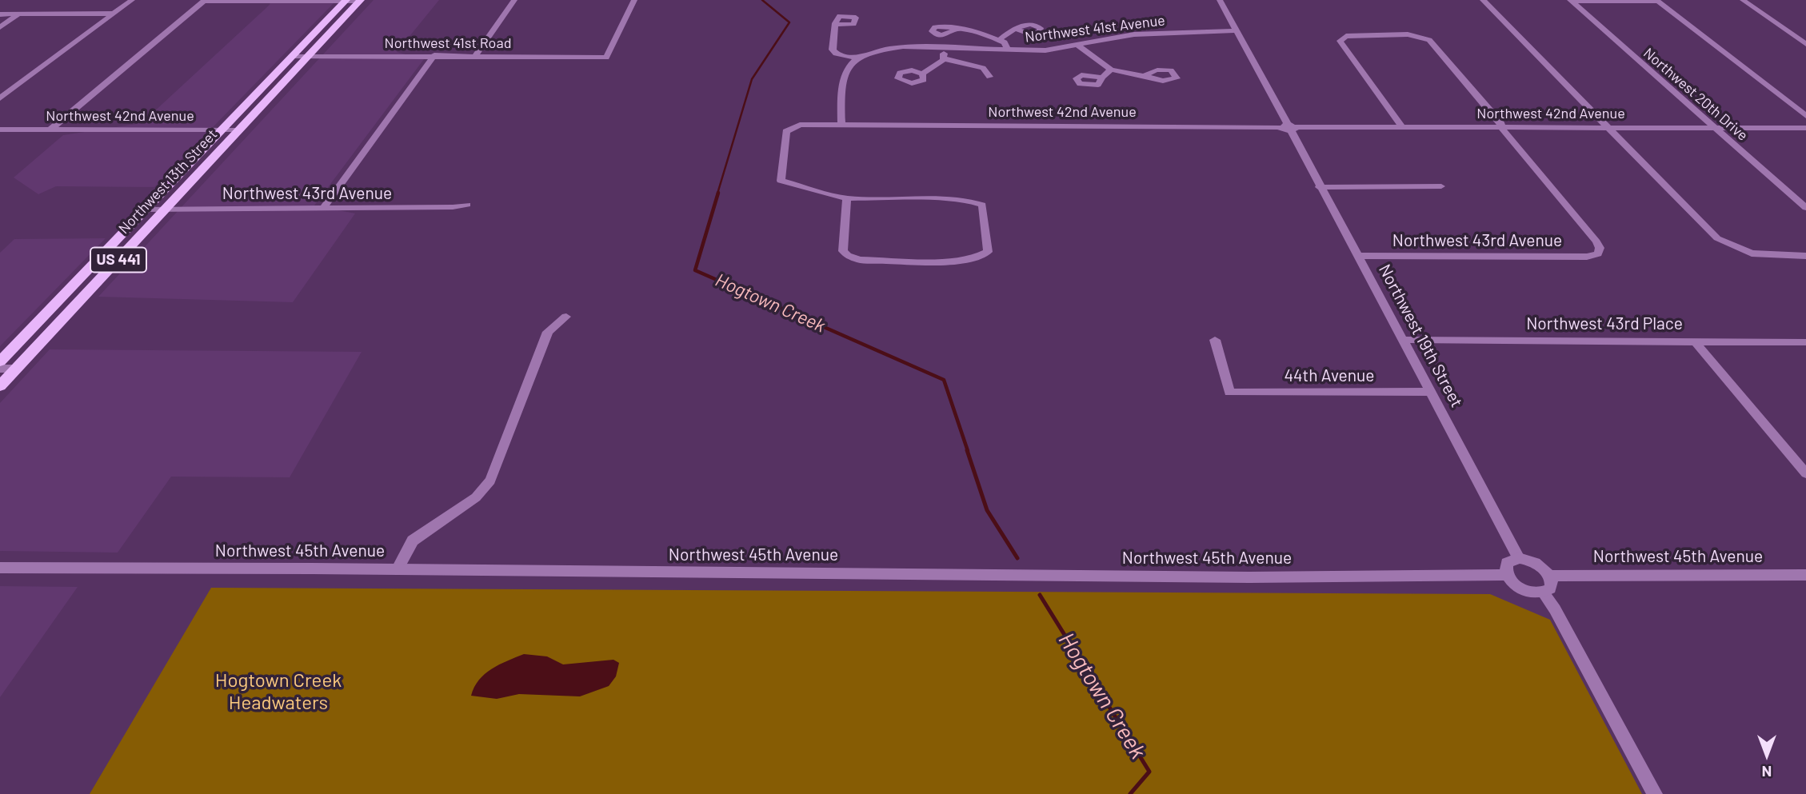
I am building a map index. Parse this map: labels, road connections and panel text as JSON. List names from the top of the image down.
{
  "streets": {
    "main road": ["Northwest 13th Street", "US 441"],
    "street": [
      "Northwest 41st Avenue",
      "Northwest 41st Road",
      "Northwest 20th Drive",
      "Northwest 42nd Avenue",
      "Northwest 43rd Avenue",
      "Northwest 43rd Place",
      "Northwest 19th Street",
      "44th Avenue",
      "Northwest 45th Avenue"
    ]
  },
  "crossings": [
    ["Northwest 41st Avenue", "Northwest 19th Street"],
    ["Northwest 41st Road", "Northwest 13th Street"],
    ["Northwest 20th Drive", "Northwest 42nd Avenue"],
    ["Northwest 42nd Avenue", "Northwest 13th Street"],
    ["Northwest 42nd Avenue", "Northwest 43rd Avenue"],
    ["Northwest 42nd Avenue", "Northwest 19th Street"],
    ["Northwest 13th Street", "Northwest 43rd Avenue"],
    ["Northwest 43rd Avenue", "Northwest 19th Street"],
    ["Northwest 43rd Place", "Northwest 19th Street"],
    ["Northwest 19th Street", "44th Avenue"],
    ["Northwest 19th Street", "Northwest 45th Avenue"]
  ],
  "water": ["Hogtown Creek"],
  "parks": ["Hogtown Creek Headwaters"],
  "north": "bottom"
}
